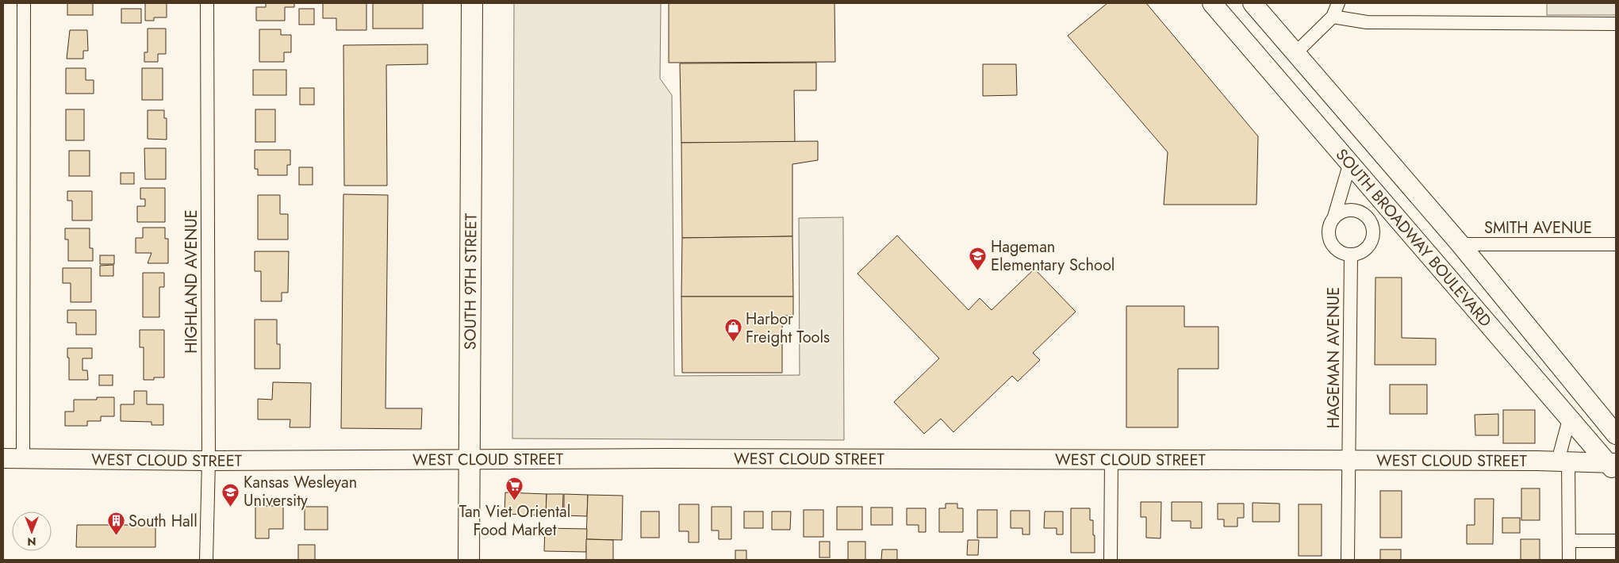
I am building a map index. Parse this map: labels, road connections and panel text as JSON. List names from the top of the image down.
{
  "streets": {
    "main road": ["SOUTH BROADWAY BOULEVARD", "SOUTH 9TH STREET", "WEST CLOUD STREET"],
    "street": ["SMITH AVENUE", "HIGHLAND AVENUE", "HAGEMAN AVENUE"]
  },
  "crossings": [
    ["SMITH AVENUE", "SOUTH BROADWAY BOULEVARD"],
    ["SOUTH BROADWAY BOULEVARD", "WEST CLOUD STREET"],
    ["HIGHLAND AVENUE", "WEST CLOUD STREET"],
    ["SOUTH 9TH STREET", "WEST CLOUD STREET"],
    ["HAGEMAN AVENUE", "WEST CLOUD STREET"]
  ],
  "places": {
    "school or university": ["Hageman Elementary School", "Kansas Wesleyan University"],
    "shop": ["Harbor Freight Tools"],
    "supermarket": ["Tan Viet Oriental Food Market"],
    "building": ["South Hall"]
  },
  "north": "bottom"
}
